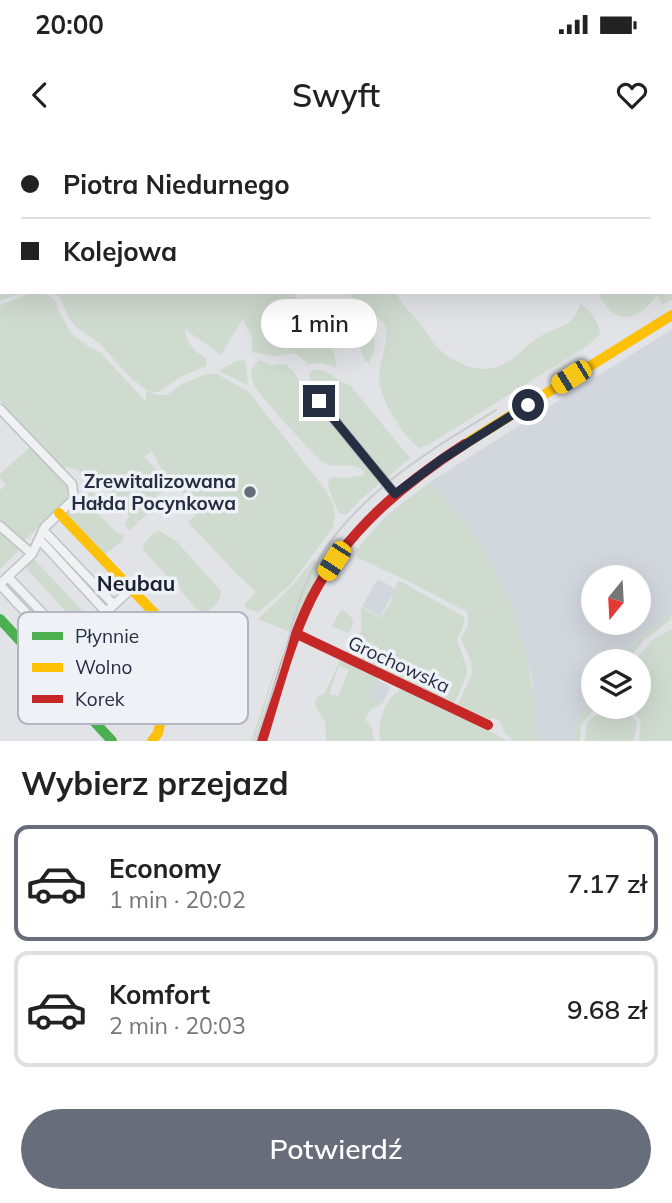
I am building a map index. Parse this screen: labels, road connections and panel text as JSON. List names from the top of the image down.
{
  "streets": {
    "street": ["Grochowska"]
  },
  "districts": ["Neubau"],
  "places": ["Zrewitalizowana Hałda Pocynkowa"],
  "legend": ["Płynnie", "Wolno", "Korek"],
  "north": "bottom",
  "page": {
    "status": "20:00",
    "header": "Swyft",
    "banner": ["Piotra Niedurnego", "Kolejowa"],
    "bubble": "1 min",
    "heading": "Wybierz przejazd",
    "list": [
      {
        "name": "Economy",
        "note": "1 min · 20:02",
        "value": "7.17 zł"
      },
      {
        "name": "Komfort",
        "note": "2 min · 20:03",
        "value": "9.68 zł"
      }
    ],
    "buttons": "Potwierdź"
  }
}
